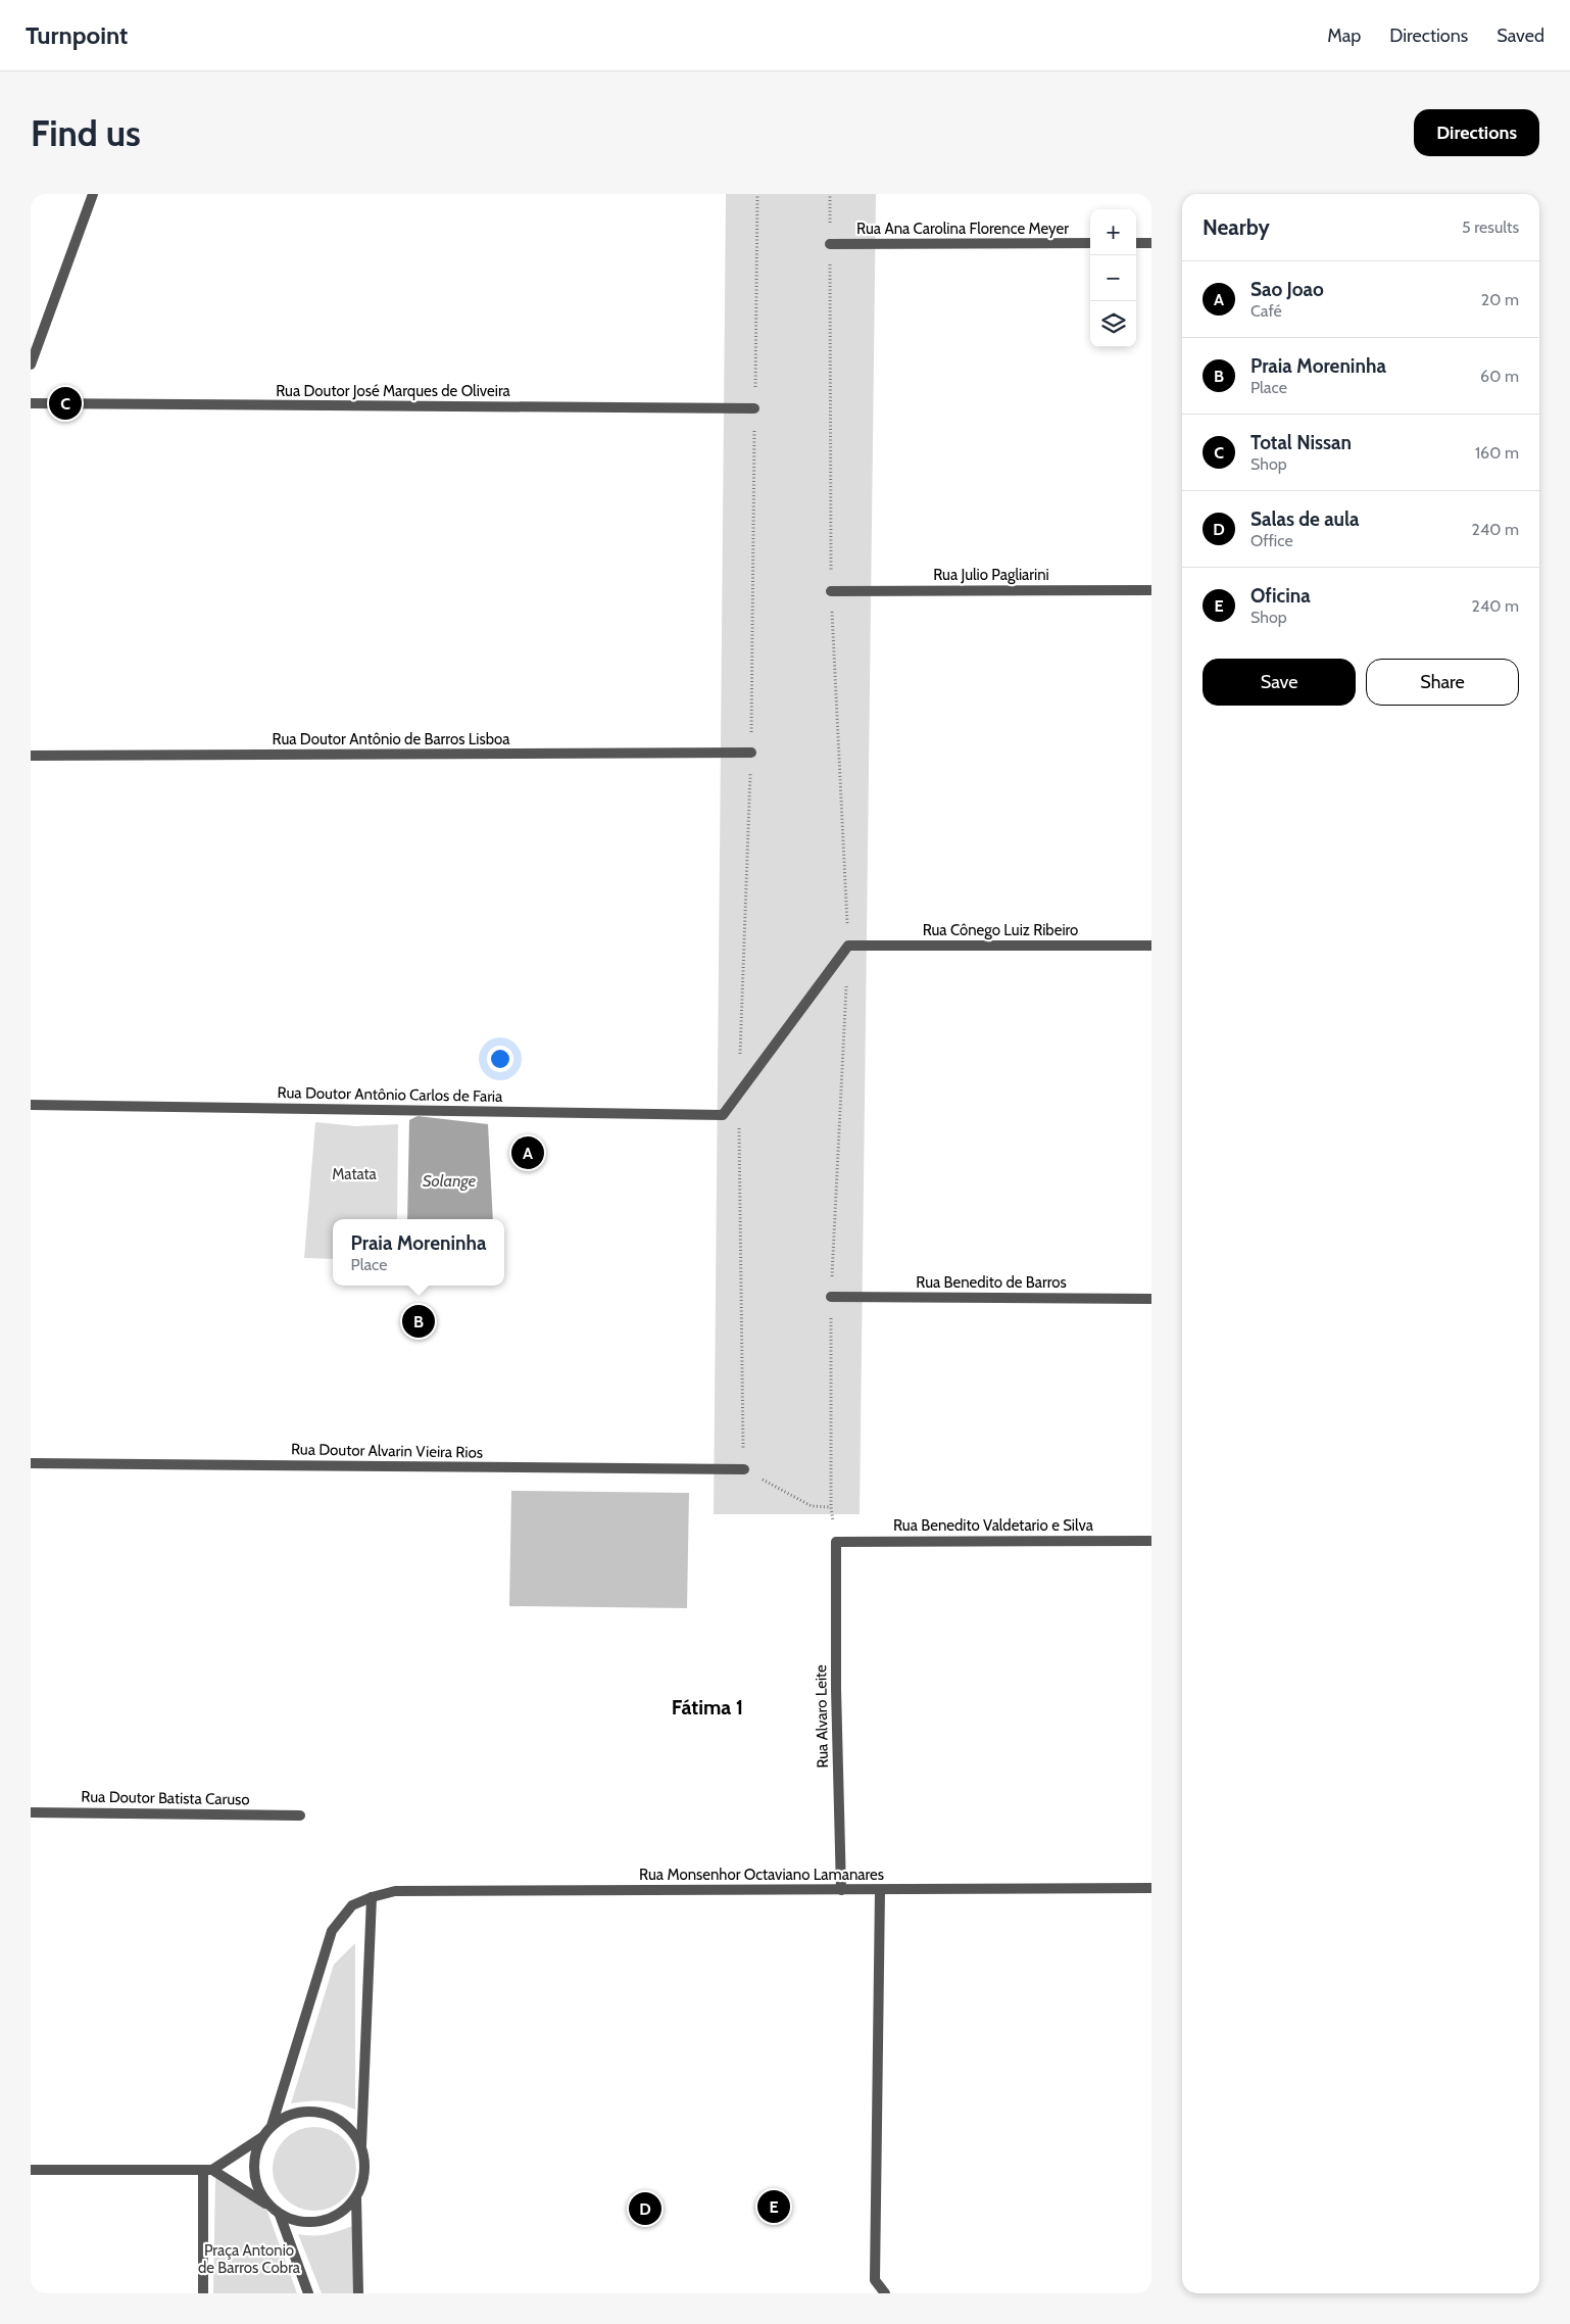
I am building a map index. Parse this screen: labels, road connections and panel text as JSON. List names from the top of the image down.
{
  "streets": {
    "street": [
      "Rua Ana Carolina Florence Meyer",
      "Rua Doutor José Marques de Oliveira",
      "Rua Julio Pagliarini",
      "Rua Doutor Antônio de Barros Lisboa",
      "Rua Cônego Luiz Ribeiro",
      "Rua Doutor Antônio Carlos de Faria",
      "Rua Benedito de Barros",
      "Rua Doutor Alvarin Vieira Rios",
      "Rua Benedito Valdetario e Silva",
      "Rua Alvaro Leite",
      "Rua Doutor Batista Caruso",
      "Rua Monsenhor Octaviano Lamanares"
    ]
  },
  "crossings": [
    ["Rua Benedito Valdetario e Silva", "Rua Alvaro Leite"],
    ["Rua Alvaro Leite", "Rua Monsenhor Octaviano Lamanares"]
  ],
  "districts": ["Fátima 1"],
  "water": ["Solange"],
  "parks": ["Matata", "Praça Antonio de Barros Cobra"],
  "page": {
    "header": "Turnpoint",
    "nav": ["Map", "Directions", "Saved"],
    "buttons": [
      "Directions",
      ["Save", "Share"]
    ],
    "title": "Find us",
    "heading": ["Nearby", "5 results"],
    "map_buttons": ["+", "−"],
    "list": [
      {
        "mark": "A",
        "name": "Sao Joao",
        "note": "Café",
        "value": "20 m"
      },
      {
        "mark": "B",
        "name": "Praia Moreninha",
        "note": "Place",
        "value": "60 m"
      },
      {
        "mark": "C",
        "name": "Total Nissan",
        "note": "Shop",
        "value": "160 m"
      },
      {
        "mark": "D",
        "name": "Salas de aula",
        "note": "Office",
        "value": "240 m"
      },
      {
        "mark": "E",
        "name": "Oficina",
        "note": "Shop",
        "value": "240 m"
      }
    ],
    "pins": [
      "C",
      "A",
      "B",
      "E",
      "D"
    ],
    "popup": ["Praia Moreninha", "Place"]
  }
}
